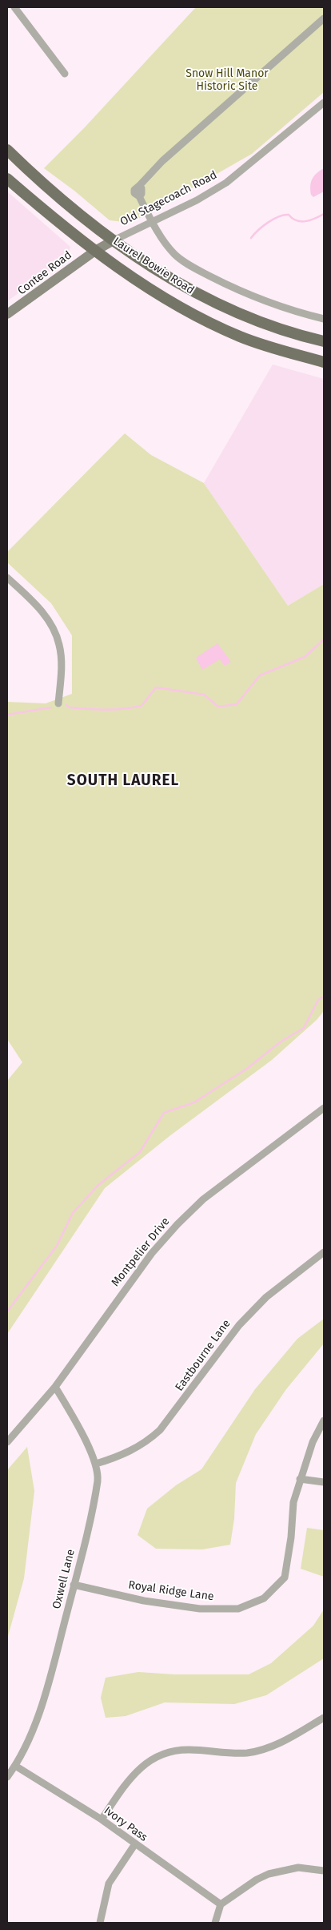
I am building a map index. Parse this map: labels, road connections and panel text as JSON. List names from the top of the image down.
{
  "streets": {
    "main road": ["Laurel Bowie Road"],
    "street": [
      "Old Stagecoach Road",
      "Contee Road",
      "Montpelier Drive",
      "Eastbourne Lane",
      "Oxwell Lane",
      "Royal Ridge Lane",
      "Ivory Pass"
    ]
  },
  "crossings": [
    ["Old Stagecoach Road", "Laurel Bowie Road"],
    ["Old Stagecoach Road", "Contee Road"],
    ["Laurel Bowie Road", "Contee Road"],
    ["Montpelier Drive", "Oxwell Lane"],
    ["Eastbourne Lane", "Oxwell Lane"],
    ["Oxwell Lane", "Royal Ridge Lane"],
    ["Oxwell Lane", "Ivory Pass"]
  ],
  "districts": ["SOUTH LAUREL"],
  "parks": ["Snow Hill Manor Historic Site"]
}
